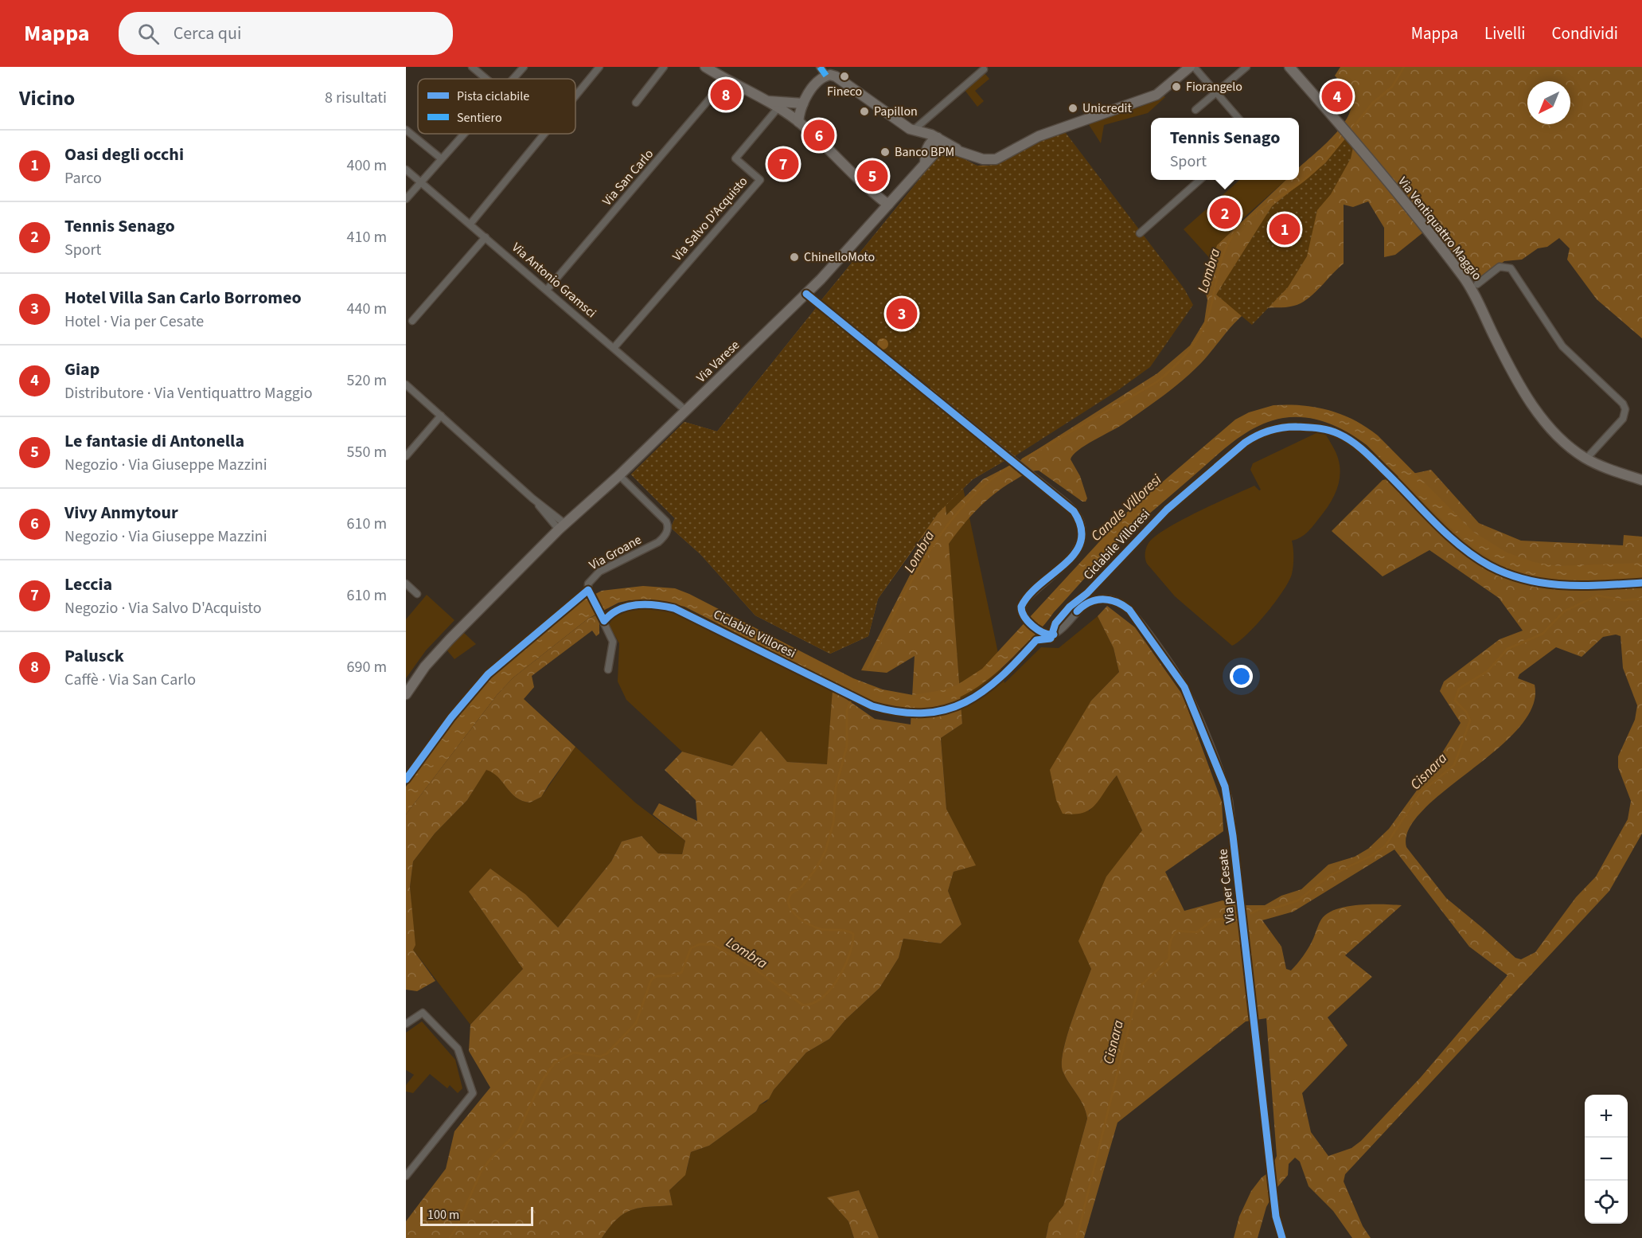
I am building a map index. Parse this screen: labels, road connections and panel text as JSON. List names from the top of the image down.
{
  "streets": {
    "street": [
      "Via San Carlo",
      "Via Salvo D'Acquisto",
      "Via Ventiquattro Maggio",
      "Via Antonio Gramsci",
      "Via Varese",
      "Via Groane",
      "Via per Cesate"
    ],
    "cycle path": ["Ciclabile Villoresi"]
  },
  "crossings": [
    ["Via San Carlo", "Via Antonio Gramsci"],
    ["Via Salvo D'Acquisto", "Via Antonio Gramsci"],
    ["Via Antonio Gramsci", "Via Varese"],
    ["Via Varese", "Via Groane"]
  ],
  "water": ["Lombra", "Canale Villoresi", "Cisnara"],
  "places": [
    "Fineco",
    "Fiorangelo",
    "Unicredit",
    "Papillon",
    "Banco BPM",
    "ChinelloMoto"
  ],
  "legend": ["Pista ciclabile", "Sentiero"],
  "scale_bar": "100 m",
  "north": "bottom left",
  "page": {
    "header": "Mappa",
    "search": "Cerca qui",
    "nav": ["Mappa", "Livelli", "Condividi"],
    "heading": ["Vicino", "8 risultati"],
    "pins": [
      "8",
      "4",
      "6",
      "7",
      "5",
      "2",
      "1",
      "3"
    ],
    "popup": ["Tennis Senago", "Sport"],
    "list": [
      {
        "mark": "1",
        "name": "Oasi degli occhi",
        "note": "Parco",
        "value": "400 m"
      },
      {
        "mark": "2",
        "name": "Tennis Senago",
        "note": "Sport",
        "value": "410 m"
      },
      {
        "mark": "3",
        "name": "Hotel Villa San Carlo Borromeo",
        "note": "Hotel · Via per Cesate",
        "value": "440 m"
      },
      {
        "mark": "4",
        "name": "Giap",
        "note": "Distributore · Via Ventiquattro Maggio",
        "value": "520 m"
      },
      {
        "mark": "5",
        "name": "Le fantasie di Antonella",
        "note": "Negozio · Via Giuseppe Mazzini",
        "value": "550 m"
      },
      {
        "mark": "6",
        "name": "Vivy Anmytour",
        "note": "Negozio · Via Giuseppe Mazzini",
        "value": "610 m"
      },
      {
        "mark": "7",
        "name": "Leccia",
        "note": "Negozio · Via Salvo D'Acquisto",
        "value": "610 m"
      },
      {
        "mark": "8",
        "name": "Palusck",
        "note": "Caffè · Via San Carlo",
        "value": "690 m"
      }
    ],
    "map_buttons": ["+", "−"],
    "scale": "100 m"
  }
}
